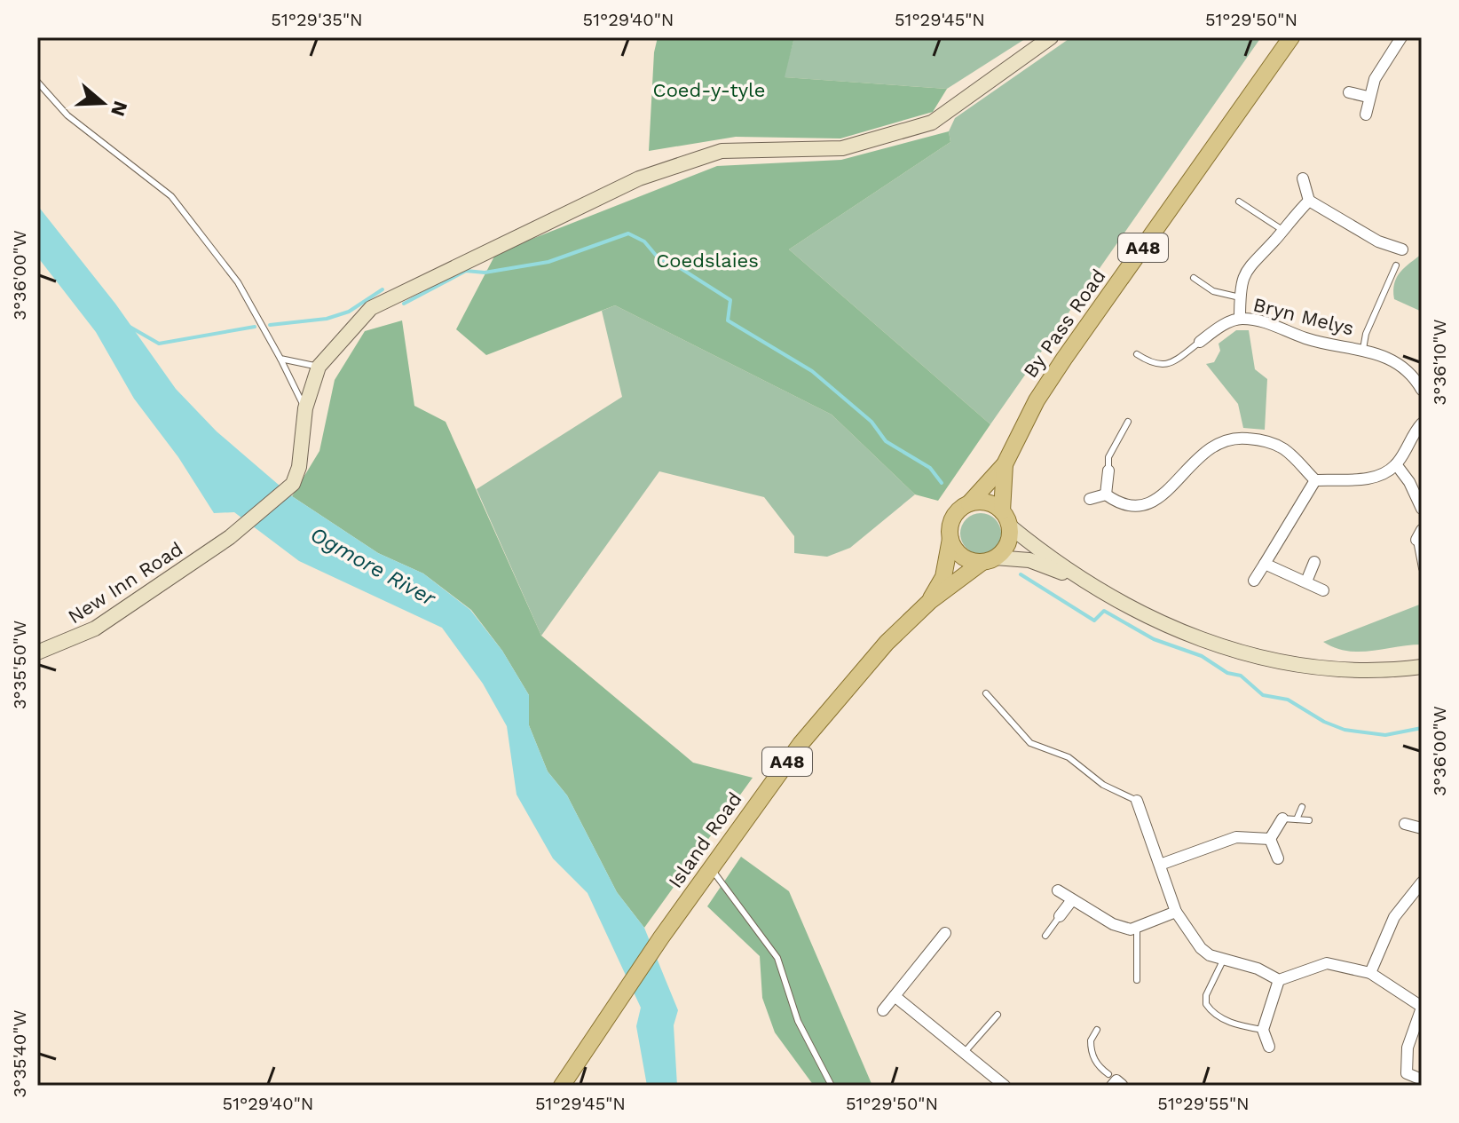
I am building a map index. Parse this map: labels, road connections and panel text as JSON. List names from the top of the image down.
{
  "streets": {
    "main road": ["A48", "By Pass Road", "Island Road"],
    "street": ["Bryn Melys", "New Inn Road"]
  },
  "crossings": [
    ["By Pass Road", "Island Road"]
  ],
  "water": ["Ogmore River"],
  "parks": ["Coed-y-tyle", "Coedslaies"],
  "north": "right",
  "coordinates": [
    "51°29'35\"N",
    "51°29'40\"N",
    "51°29'45\"N",
    "51°29'50\"N",
    "3°36'00\"W",
    "3°36'10\"W",
    "3°35'50\"W",
    "3°35'40\"W",
    "51°29'55\"N"
  ]
}
